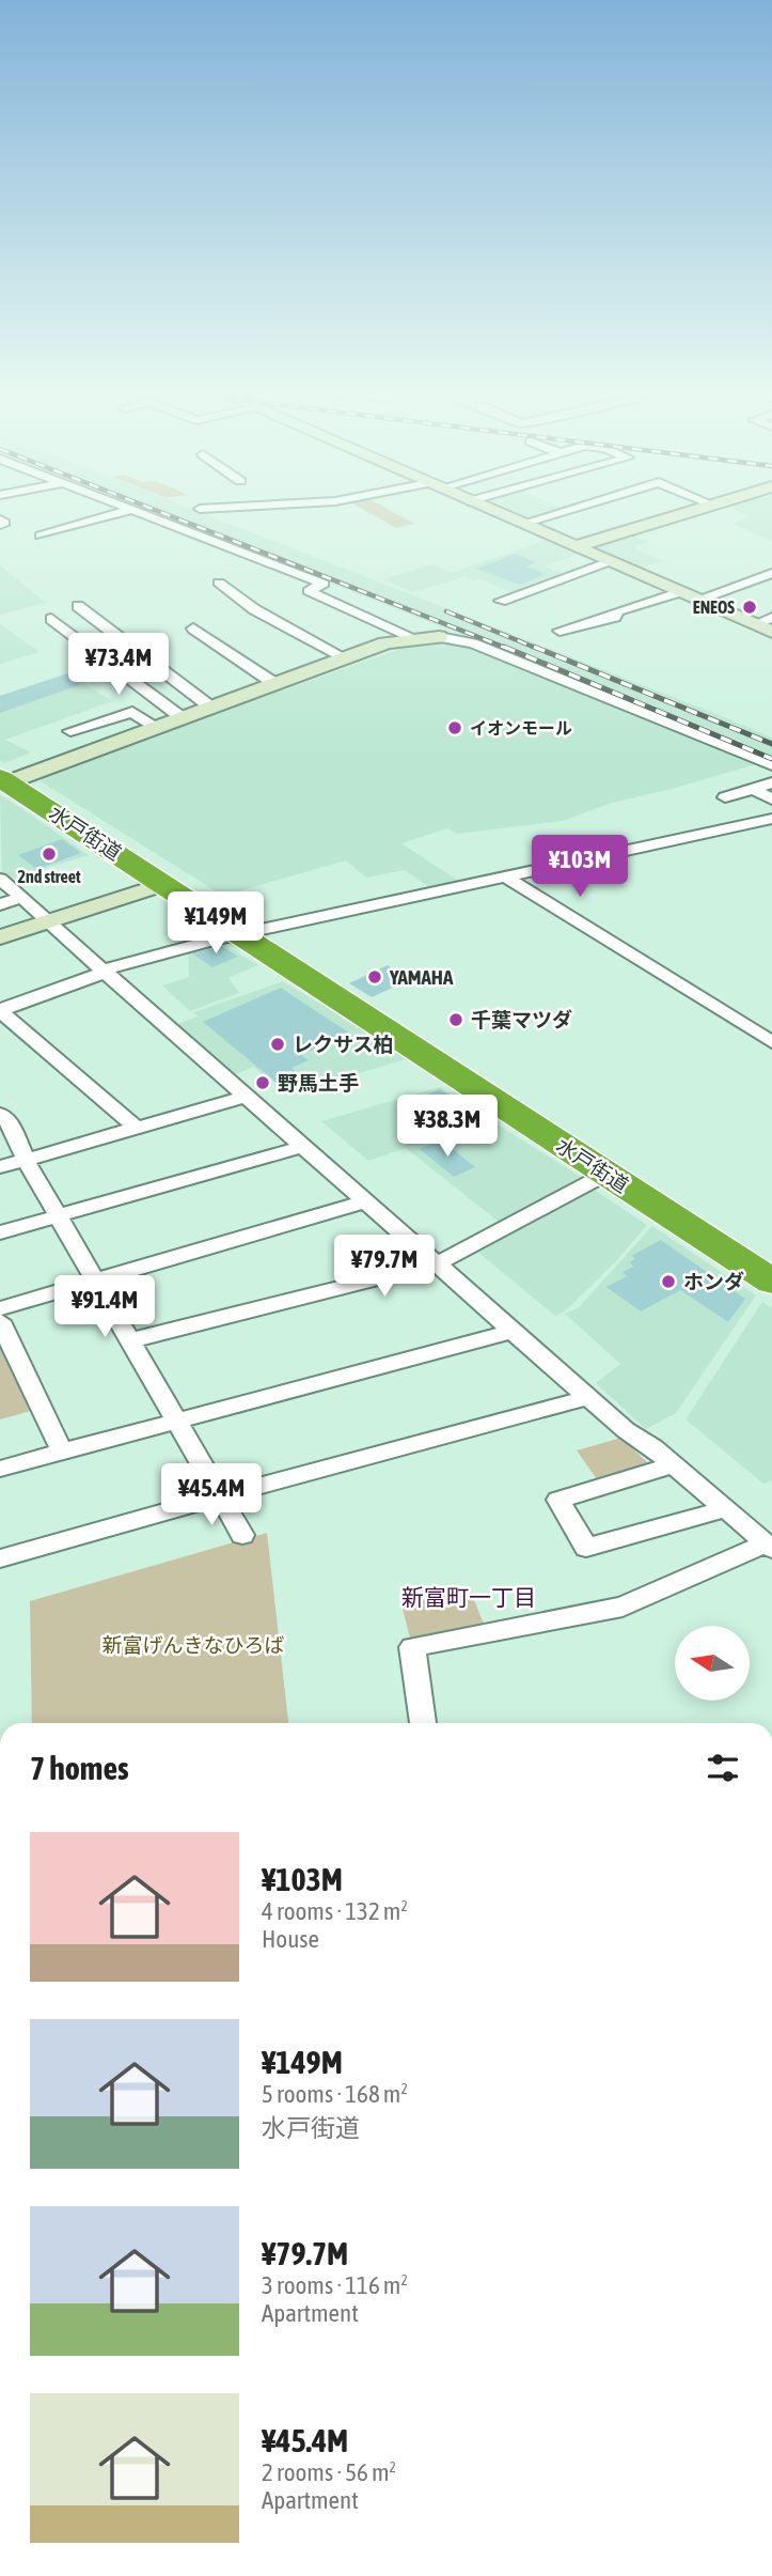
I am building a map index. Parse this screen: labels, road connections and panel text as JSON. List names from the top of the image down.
{
  "streets": {
    "highway": ["水戸街道"]
  },
  "districts": ["新富町一丁目"],
  "parks": ["新富げんきなひろば"],
  "places": [
    "ENEOS",
    "イオンモール",
    "2nd street",
    "YAMAHA",
    "千葉マツダ",
    "レクサス柏",
    "野馬土手",
    "ホンダ"
  ],
  "north": "left",
  "page": {
    "price": [
      "¥73.4M",
      "¥103M",
      "¥149M",
      "¥38.3M",
      "¥79.7M",
      "¥91.4M",
      "¥45.4M"
    ],
    "heading": "7 homes",
    "list": [
      {
        "name": "¥103M",
        "note": "4 rooms · 132 m² · House"
      },
      {
        "name": "¥149M",
        "note": "5 rooms · 168 m² · 水戸街道"
      },
      {
        "name": "¥79.7M",
        "note": "3 rooms · 116 m² · Apartment"
      },
      {
        "name": "¥45.4M",
        "note": "2 rooms · 56 m² · Apartment"
      }
    ]
  }
}
